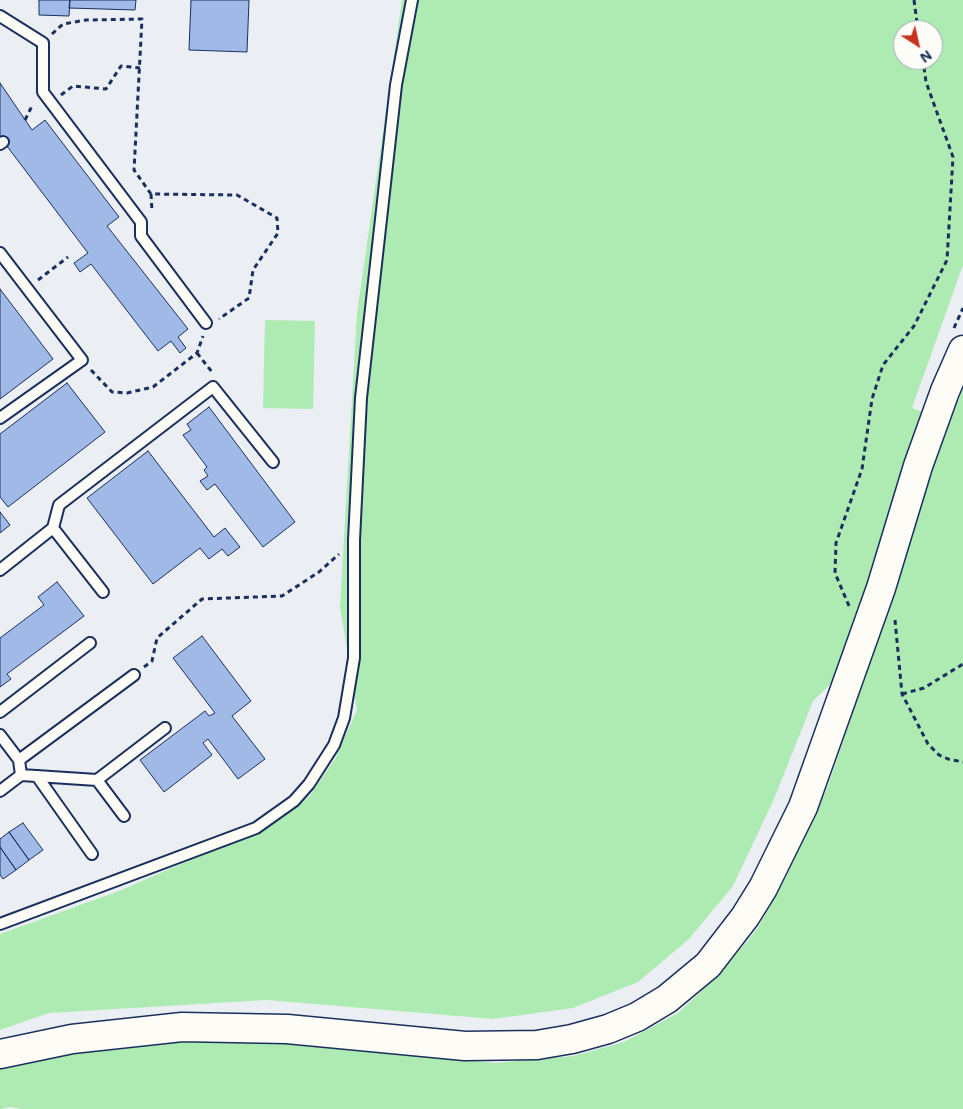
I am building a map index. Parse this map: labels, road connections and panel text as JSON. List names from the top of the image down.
{
  "north": "bottom right"
}
